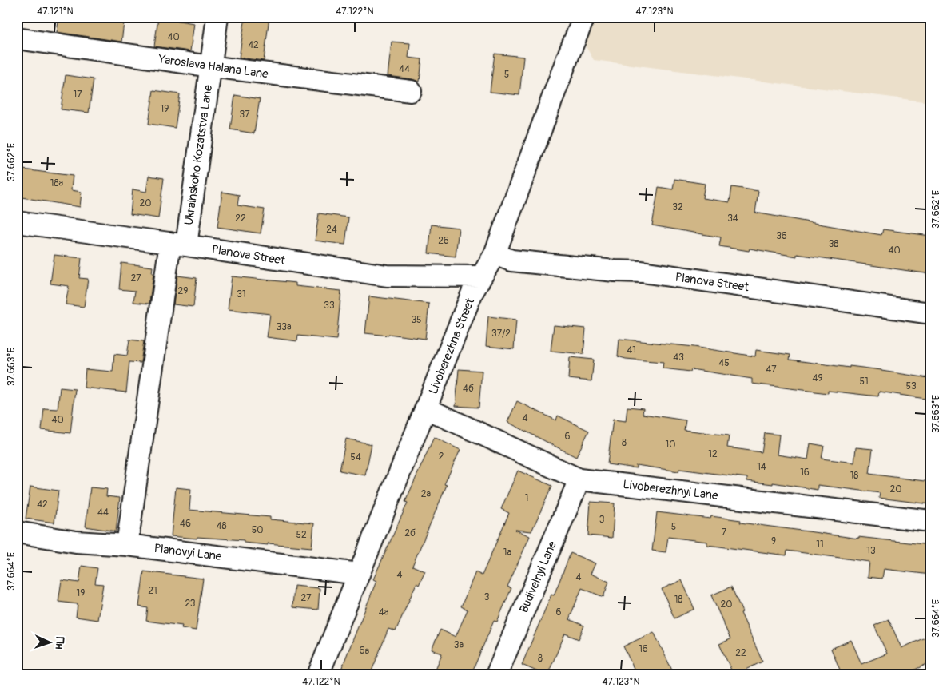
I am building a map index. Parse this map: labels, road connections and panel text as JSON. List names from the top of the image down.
{
  "streets": {
    "street": [
      "Yaroslava Halana Lane",
      "Ukrainskoho Kozatstva Lane",
      "Planova Street",
      "Livoberezhna Street",
      "Livoberezhnyi Lane",
      "Planovyi Lane",
      "Budivelnyi Lane"
    ]
  },
  "crossings": [
    ["Yaroslava Halana Lane", "Ukrainskoho Kozatstva Lane"],
    ["Ukrainskoho Kozatstva Lane", "Planova Street"],
    ["Ukrainskoho Kozatstva Lane", "Planovyi Lane"],
    ["Planova Street", "Livoberezhna Street"],
    ["Livoberezhna Street", "Livoberezhnyi Lane"],
    ["Livoberezhna Street", "Planovyi Lane"],
    ["Livoberezhnyi Lane", "Budivelnyi Lane"]
  ],
  "house_numbers": [
    "40",
    "42",
    "44",
    "5",
    "17",
    "19",
    "37",
    "18а",
    "20",
    "32",
    "22",
    "34",
    "24",
    "36",
    "26",
    "38",
    "40",
    "27",
    "29",
    "31",
    "33",
    "35",
    "33а",
    "37/2",
    "41",
    "43",
    "45",
    "47",
    "49",
    "51",
    "53",
    "4б",
    "4",
    "40",
    "6",
    "8",
    "10",
    "12",
    "2",
    "54",
    "14",
    "16",
    "18",
    "20",
    "2а",
    "1",
    "42",
    "44",
    "3",
    "46",
    "48",
    "5",
    "50",
    "7",
    "2б",
    "52",
    "9",
    "11",
    "13",
    "1а",
    "4",
    "4",
    "21",
    "19",
    "3",
    "27",
    "18",
    "23",
    "20",
    "4а",
    "6",
    "3а",
    "16",
    "6в",
    "22",
    "8"
  ],
  "north": "right",
  "coordinates": [
    "47.121°N",
    "47.122°N",
    "47.123°N",
    "37.662°E",
    "37.663°E",
    "37.664°E"
  ]
}
